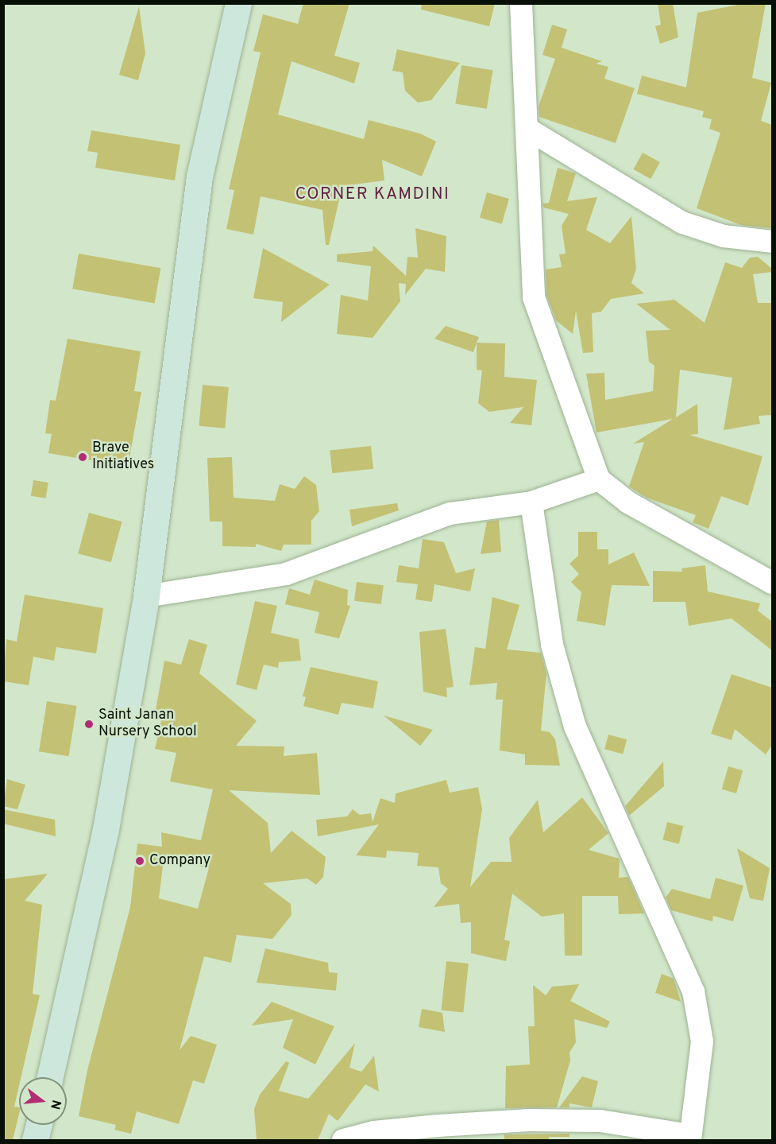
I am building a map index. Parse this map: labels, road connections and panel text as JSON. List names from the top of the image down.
{
  "districts": ["CORNER KAMDINI"],
  "places": ["Brave Initiatives", "Saint Janan Nursery School", "Company"],
  "north": "right"
}
